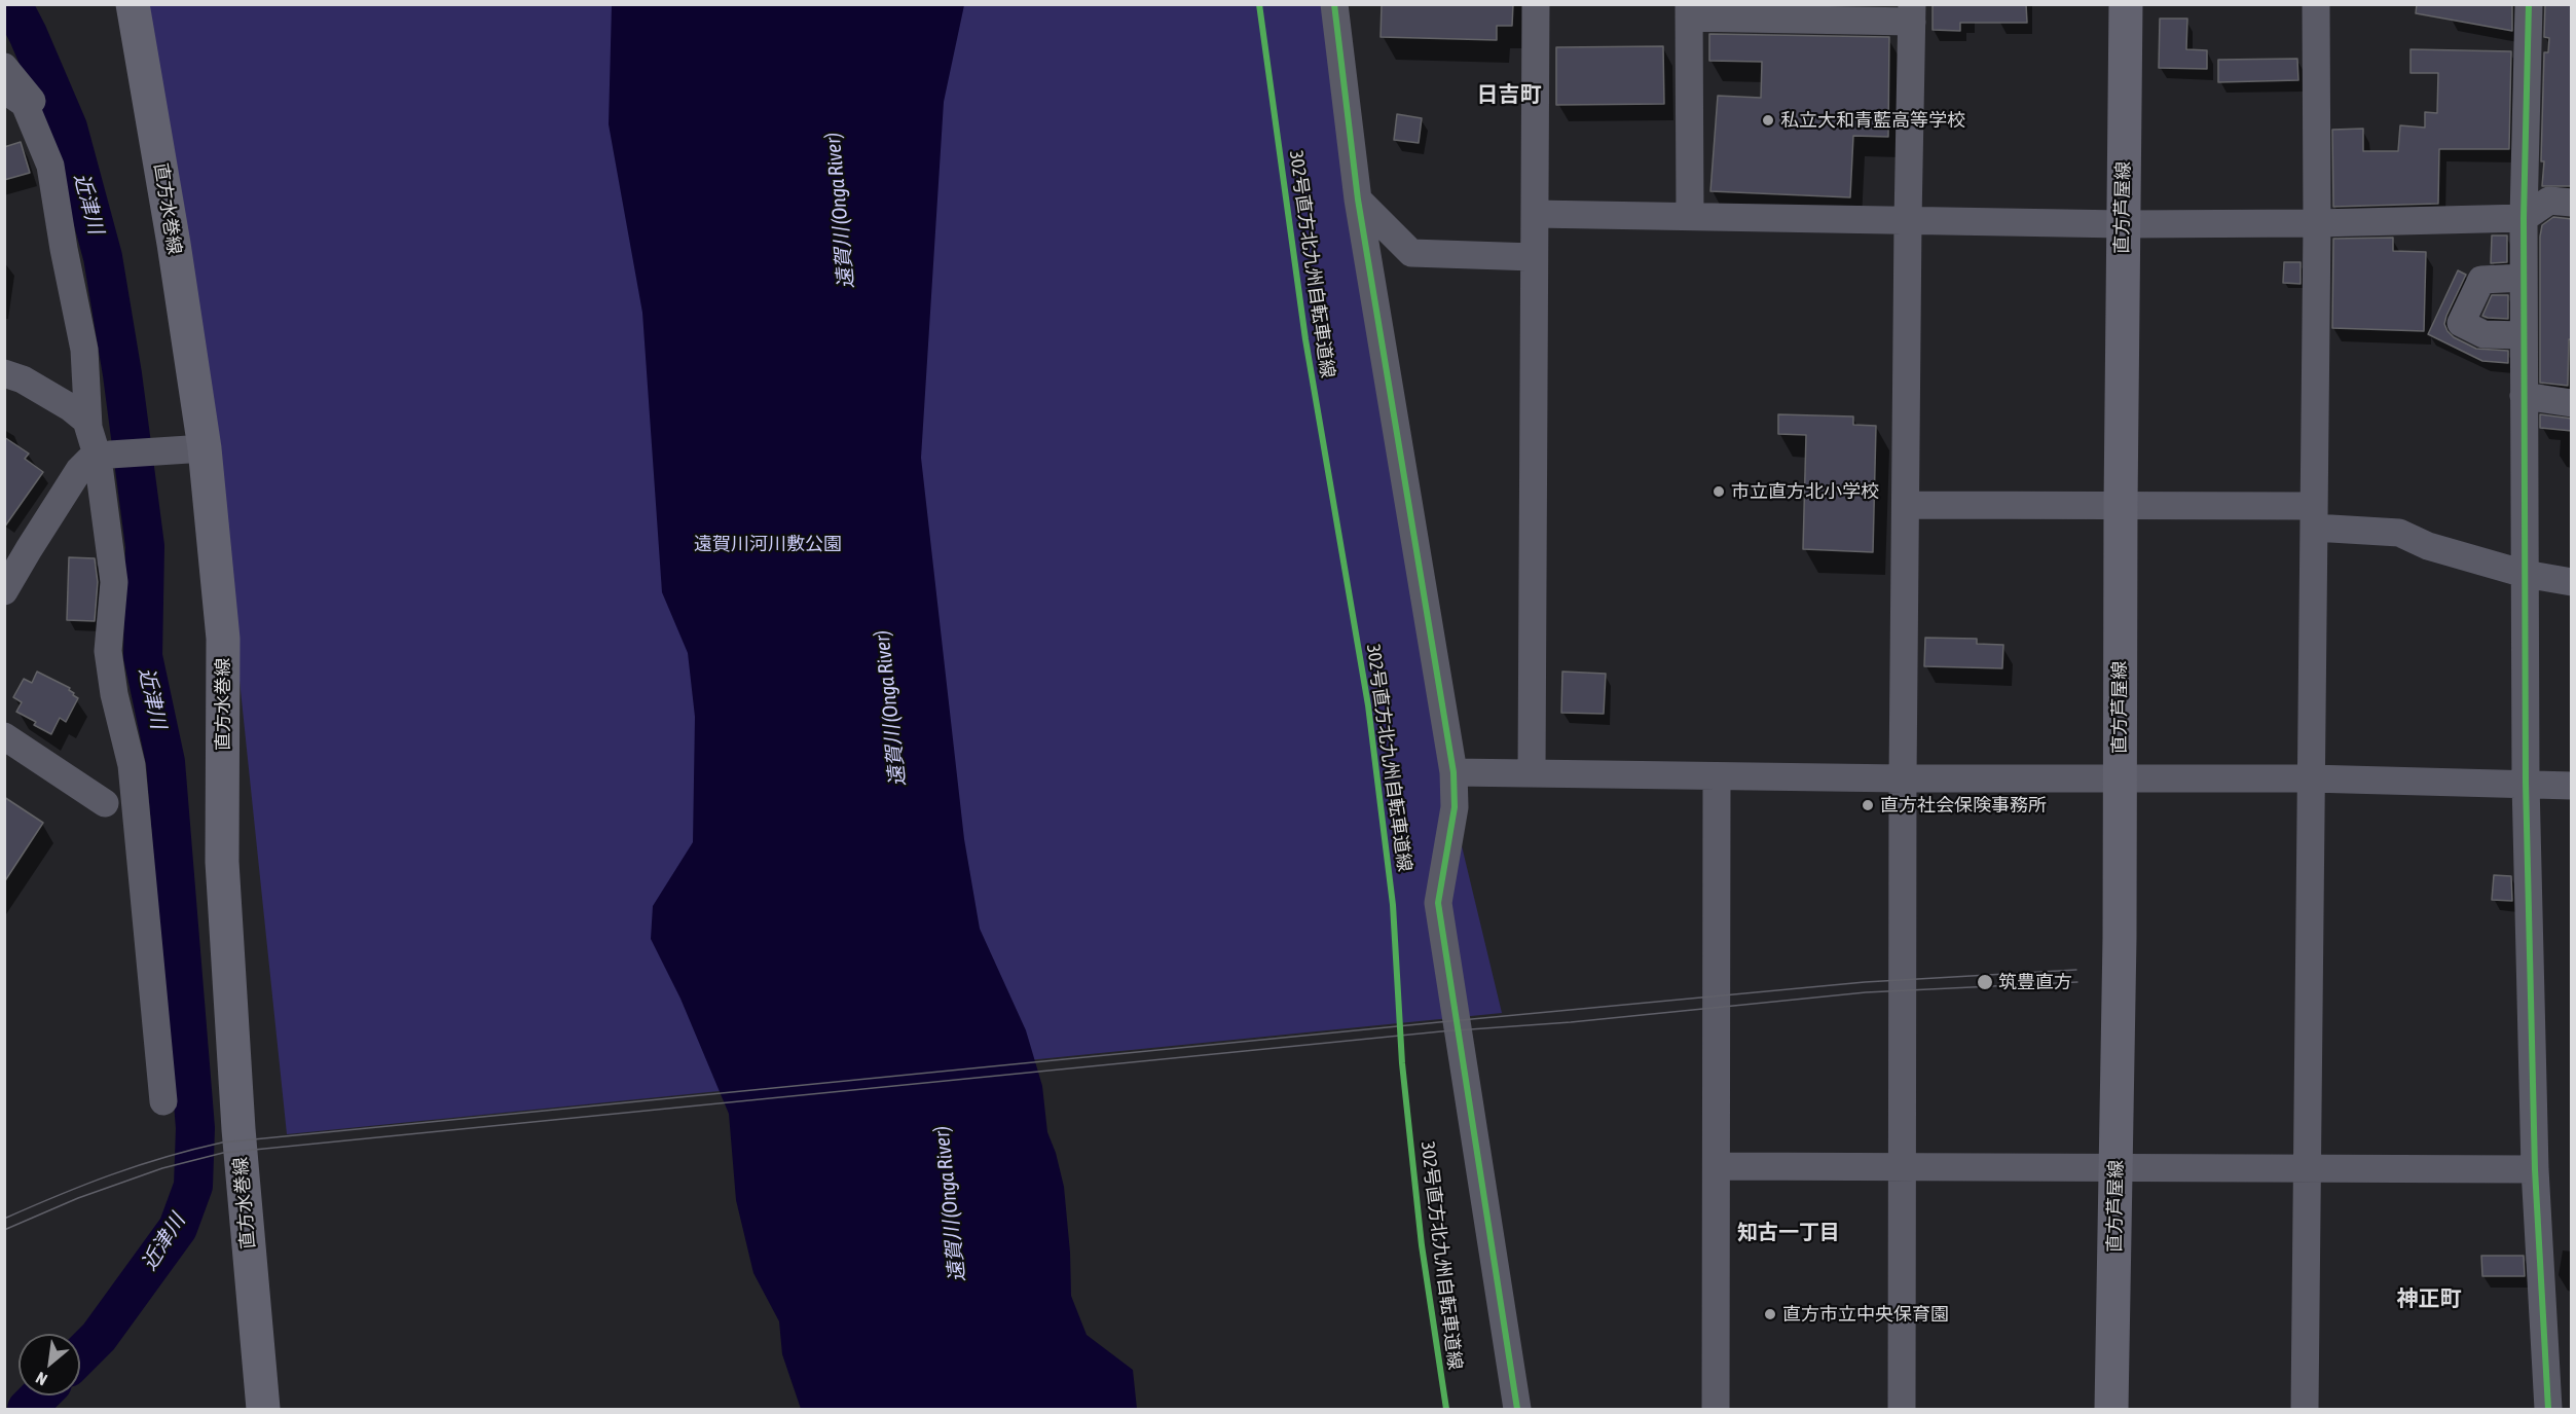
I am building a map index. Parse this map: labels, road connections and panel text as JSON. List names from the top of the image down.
{
  "streets": {
    "main road": ["直方芦屋線", "直方水巻線"],
    "cycle path": ["302号直方北九州自転車道線"]
  },
  "districts": ["日吉町", "知古一丁目", "神正町"],
  "water": ["近津川", "遠賀川 (Onga River)"],
  "parks": ["遠賀川河川敷公園"],
  "places": [
    "私立大和青藍高等学校",
    "市立直方北小学校",
    "直方社会保険事務所",
    "筑豊直方",
    "直方市立中央保育園"
  ],
  "north": "bottom left"
}
